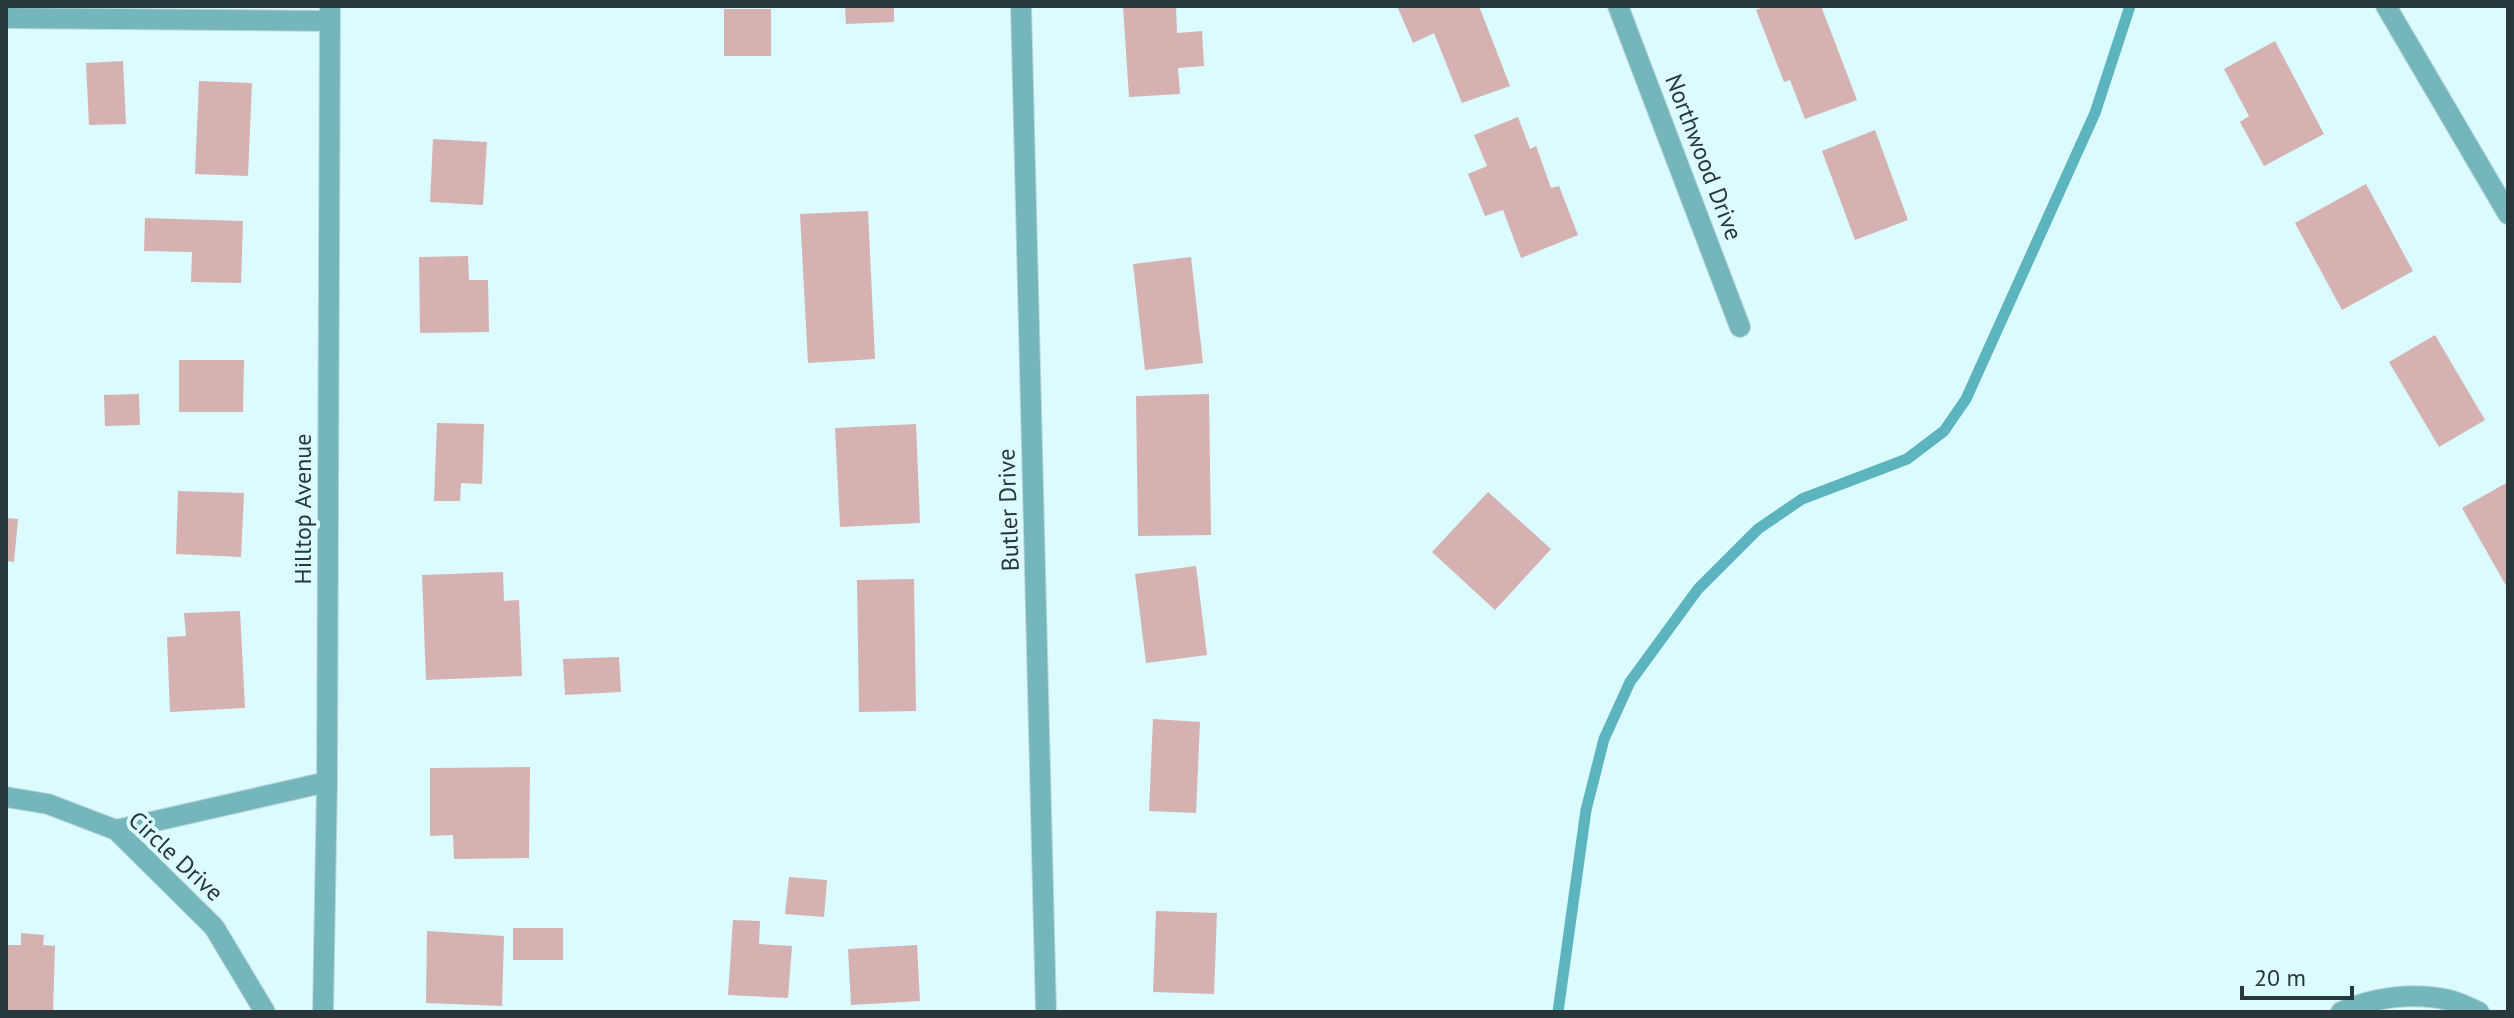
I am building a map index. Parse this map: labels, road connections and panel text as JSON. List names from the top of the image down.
{
  "streets": {
    "street": [
      "Northwood Drive",
      "Hilltop Avenue",
      "Butler Drive",
      "Circle Drive"
    ]
  },
  "scale_bar": "20 m"
}
